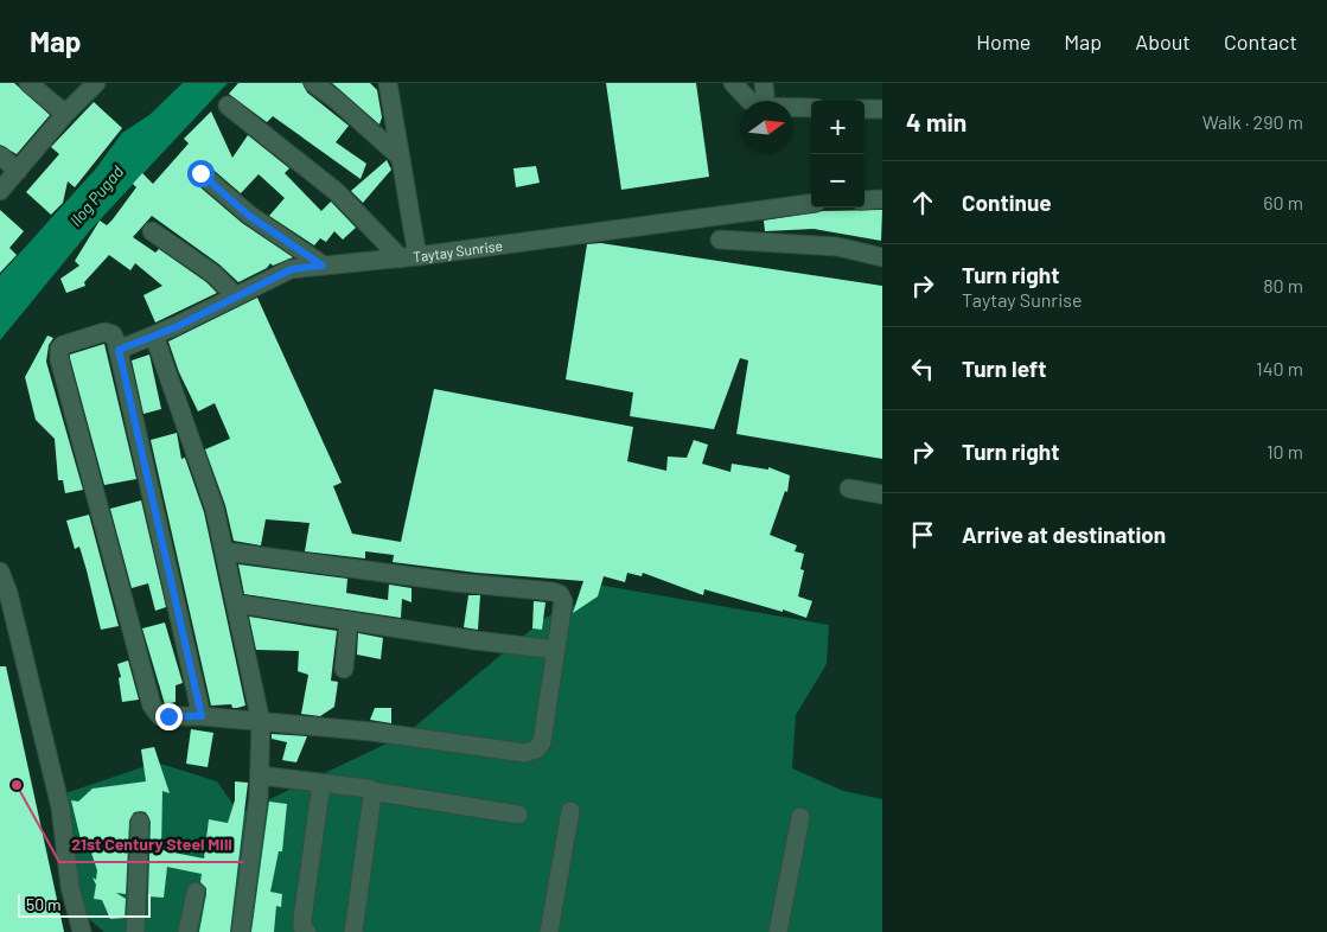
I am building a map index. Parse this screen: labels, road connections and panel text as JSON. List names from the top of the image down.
{
  "streets": {
    "street": ["Taytay Sunrise"]
  },
  "water": ["Ilog Pugad"],
  "places": ["21st Century Steel Mill"],
  "scale_bar": "50 m",
  "north": "right",
  "page": {
    "header": "Map",
    "nav": [
      "Home",
      "Map",
      "About",
      "Contact"
    ],
    "heading": ["4 min", "Walk · 290 m"],
    "map_buttons": ["+", "−"],
    "list": [
      ["Continue", "60 m"],
      ["Turn right", "Taytay Sunrise", "80 m"],
      ["Turn left", "140 m"],
      ["Turn right", "10 m"],
      "Arrive at destination"
    ],
    "scale": "50 m"
  }
}
